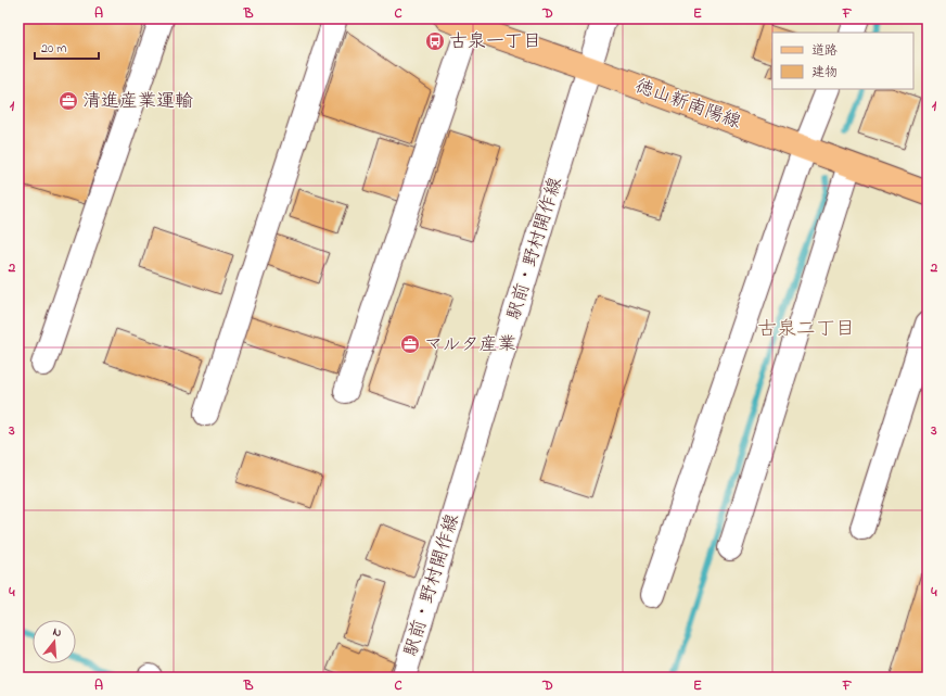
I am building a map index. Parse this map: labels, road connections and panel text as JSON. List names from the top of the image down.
{
  "streets": {
    "main road": ["徳山新南陽線"],
    "street": ["駅前・野村開作線"]
  },
  "crossings": [
    ["徳山新南陽線", "駅前・野村開作線"]
  ],
  "districts": ["古泉二丁目"],
  "places": {
    "bus stop": ["古泉一丁目"],
    "office": ["清進産業運輸", "マルタ産業"]
  },
  "legend": ["道路", "建物"],
  "scale_bar": "20 m",
  "north": "top",
  "grid": {
    "columns": [
      "A",
      "B",
      "C",
      "D",
      "E",
      "F"
    ],
    "rows": [
      "1",
      "2",
      "3",
      "4"
    ]
  }
}
